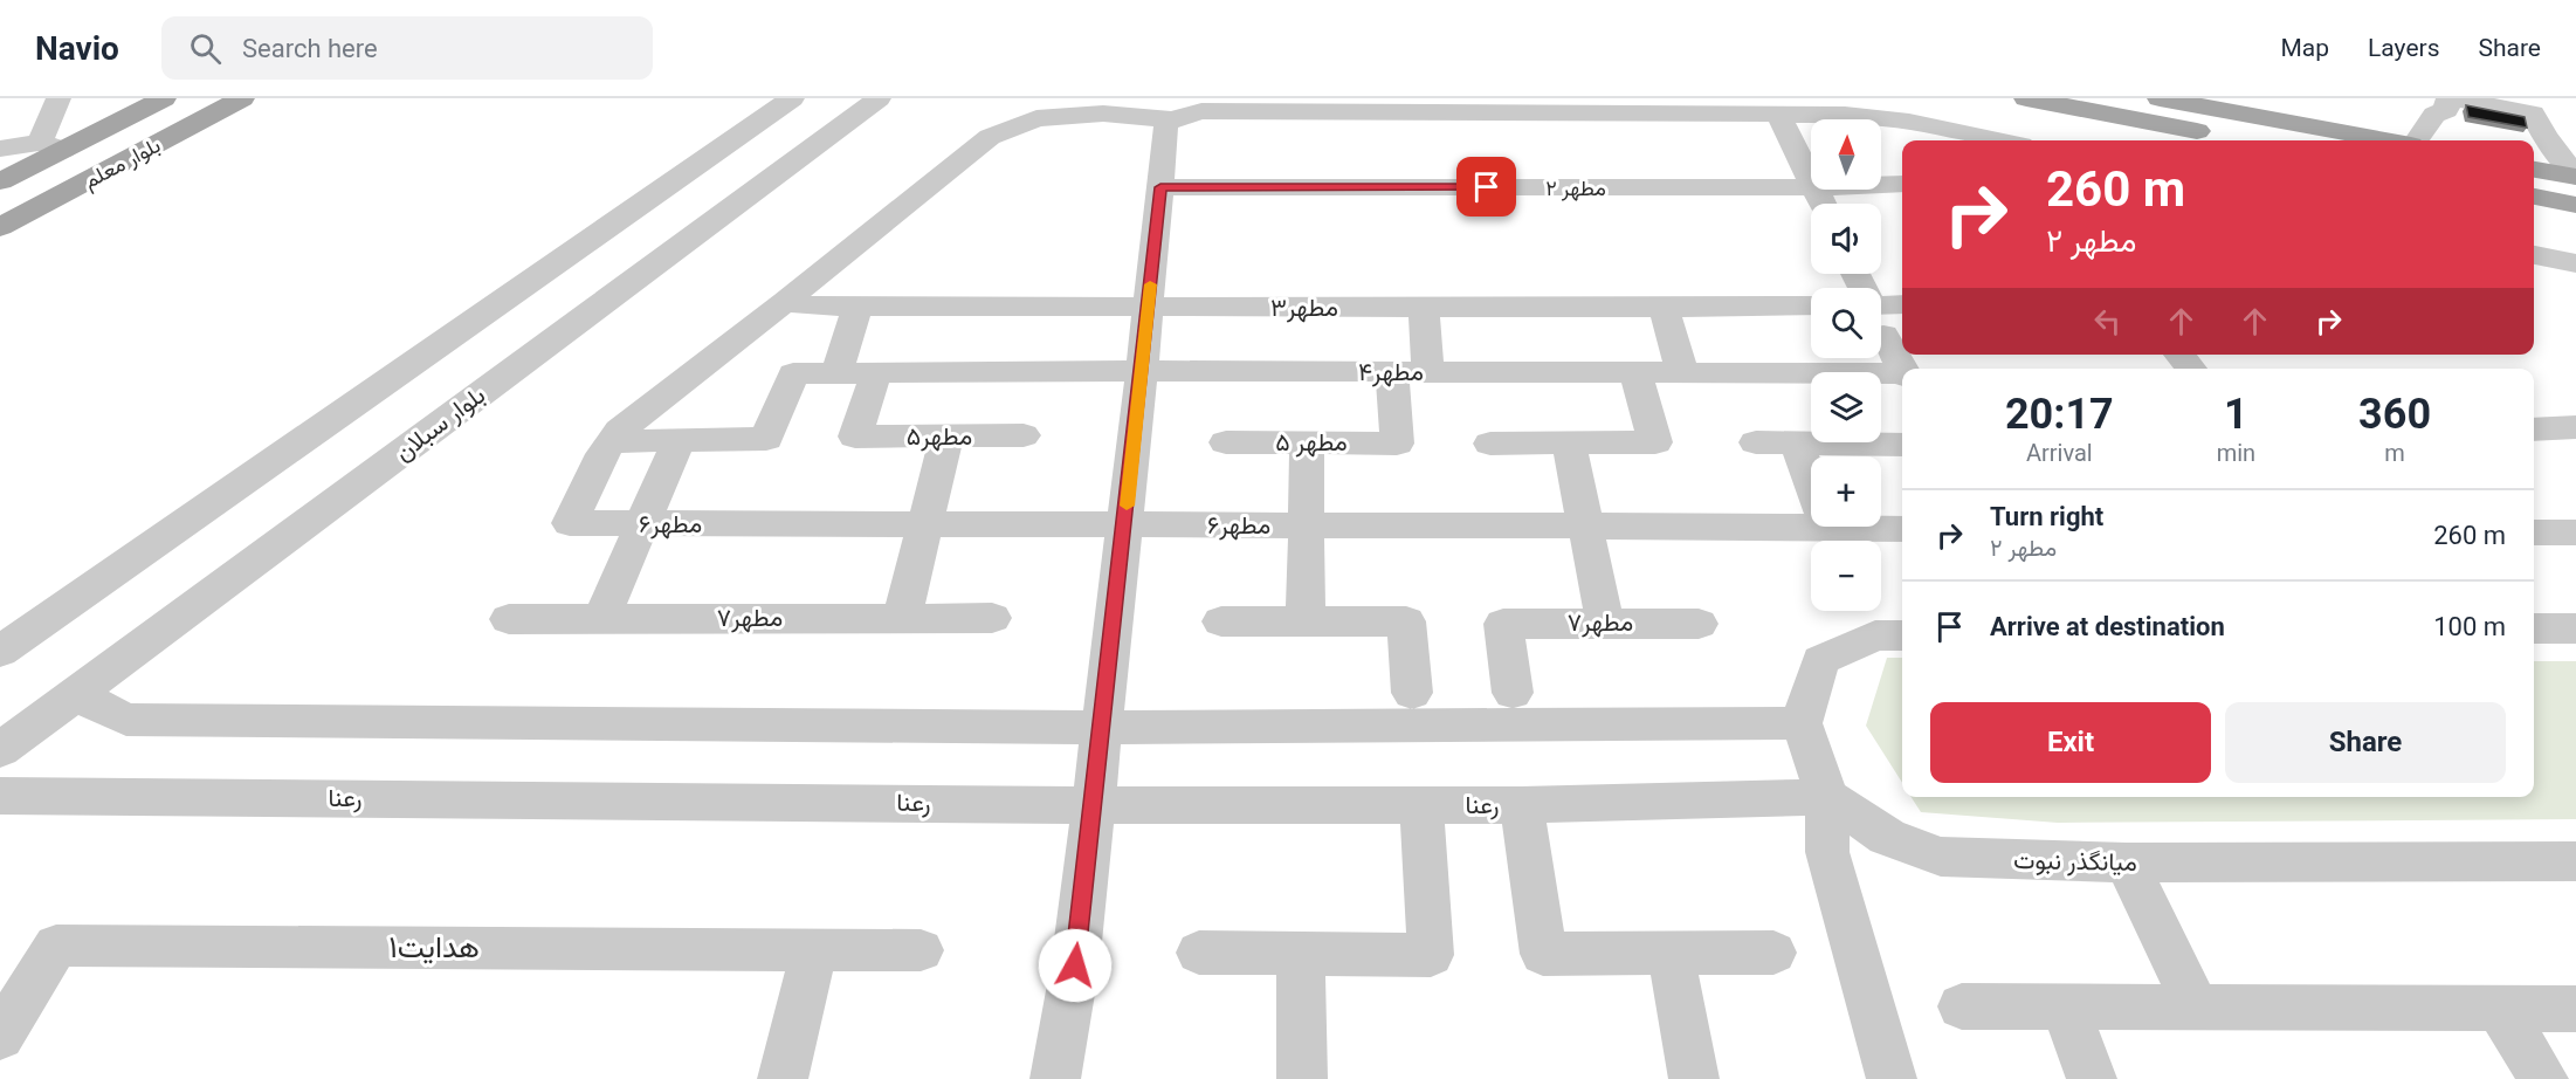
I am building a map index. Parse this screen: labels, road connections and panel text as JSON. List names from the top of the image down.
{
  "streets": {
    "main road": ["بلوار معلم"],
    "street": [
      "مطهر ۲",
      "مطهر۳",
      "مطهر۴",
      "بلوار سبلان",
      "مطهر۵",
      "مطهر ۵",
      "مطهر۶",
      "مطهر۷",
      "رعنا",
      "میانگذر نبوت",
      "هدایت۱"
    ]
  },
  "crossings": [
    ["مطهر۴", "مطهر۵"],
    ["مطهر۴", "مطهر ۵"],
    ["رعنا", "میانگذر نبوت"]
  ],
  "north": "top",
  "page": {
    "header": "Navio",
    "search": "Search here",
    "nav": ["Map", "Layers", "Share"],
    "map_buttons": ["+", "−"],
    "turn": ["260 m", "مطهر ۲"],
    "eta": [
      "20:17",
      "Arrival",
      "1",
      "min",
      "360",
      "m"
    ],
    "list": [
      {
        "name": "Turn right",
        "note": "مطهر ۲",
        "value": "260 m"
      },
      {
        "name": "Arrive at destination",
        "value": "100 m"
      }
    ],
    "buttons": ["Exit", "Share"]
  }
}
